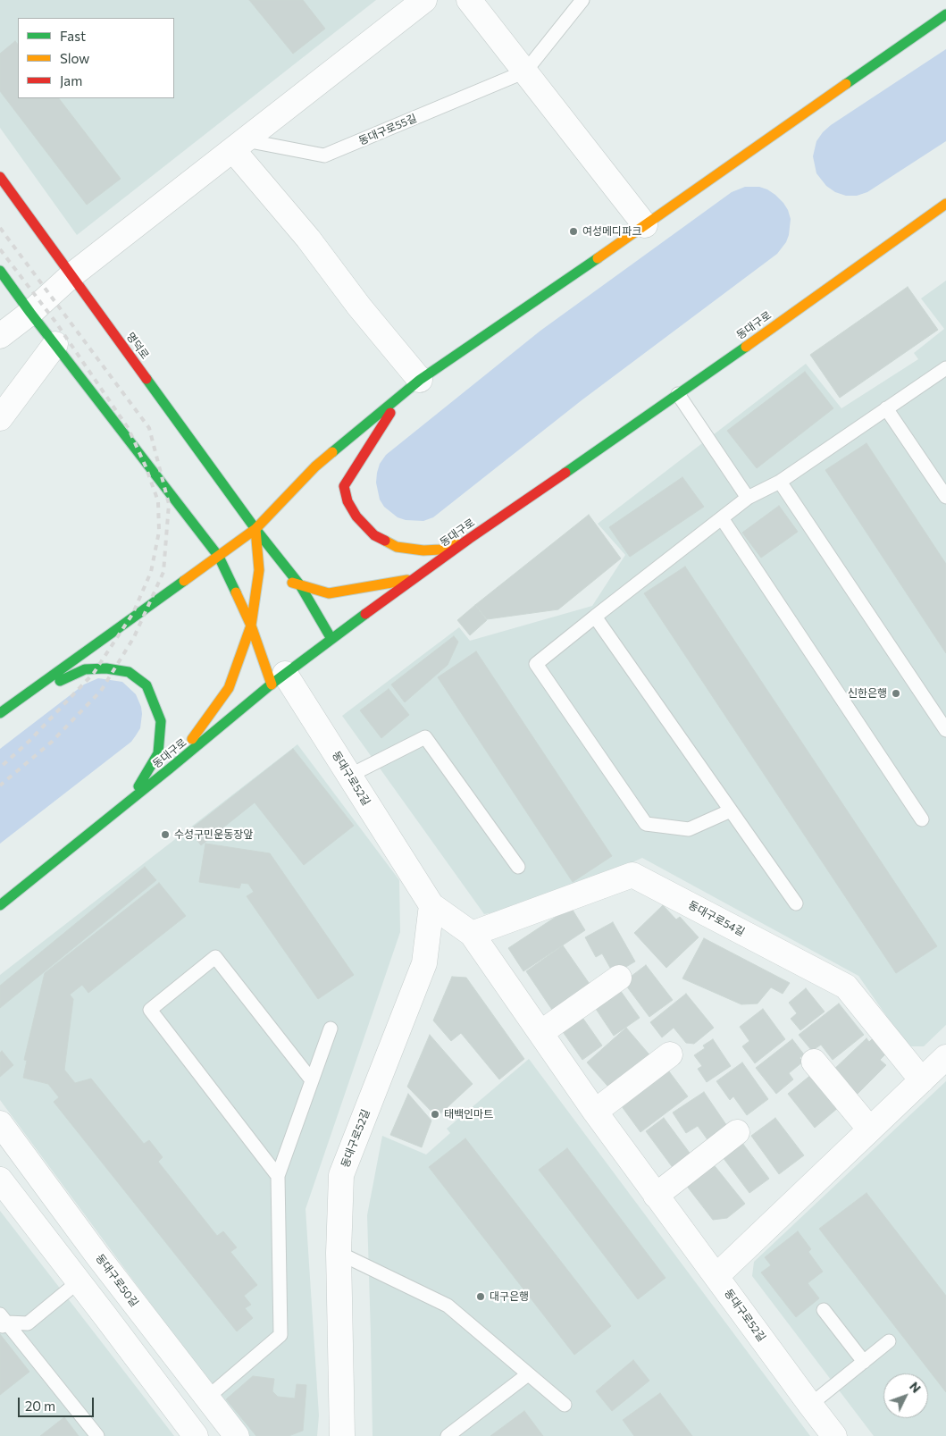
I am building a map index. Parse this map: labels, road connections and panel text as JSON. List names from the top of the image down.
{
  "streets": {
    "main road": ["동대구로", "명덕로"],
    "street": ["동대구로52길", "동대구로54길", "동대구로50길"],
    "lane": ["동대구로55길"]
  },
  "crossings": [
    ["동대구로", "명덕로"],
    ["동대구로", "동대구로52길"],
    ["동대구로52길", "동대구로54길"]
  ],
  "places": [
    "여성메디파크",
    "신한은행",
    "수성구민운동장앞",
    "태백인마트",
    "대구은행"
  ],
  "legend": ["Fast", "Slow", "Jam"],
  "scale_bar": "20 m",
  "north": "top right"
}
